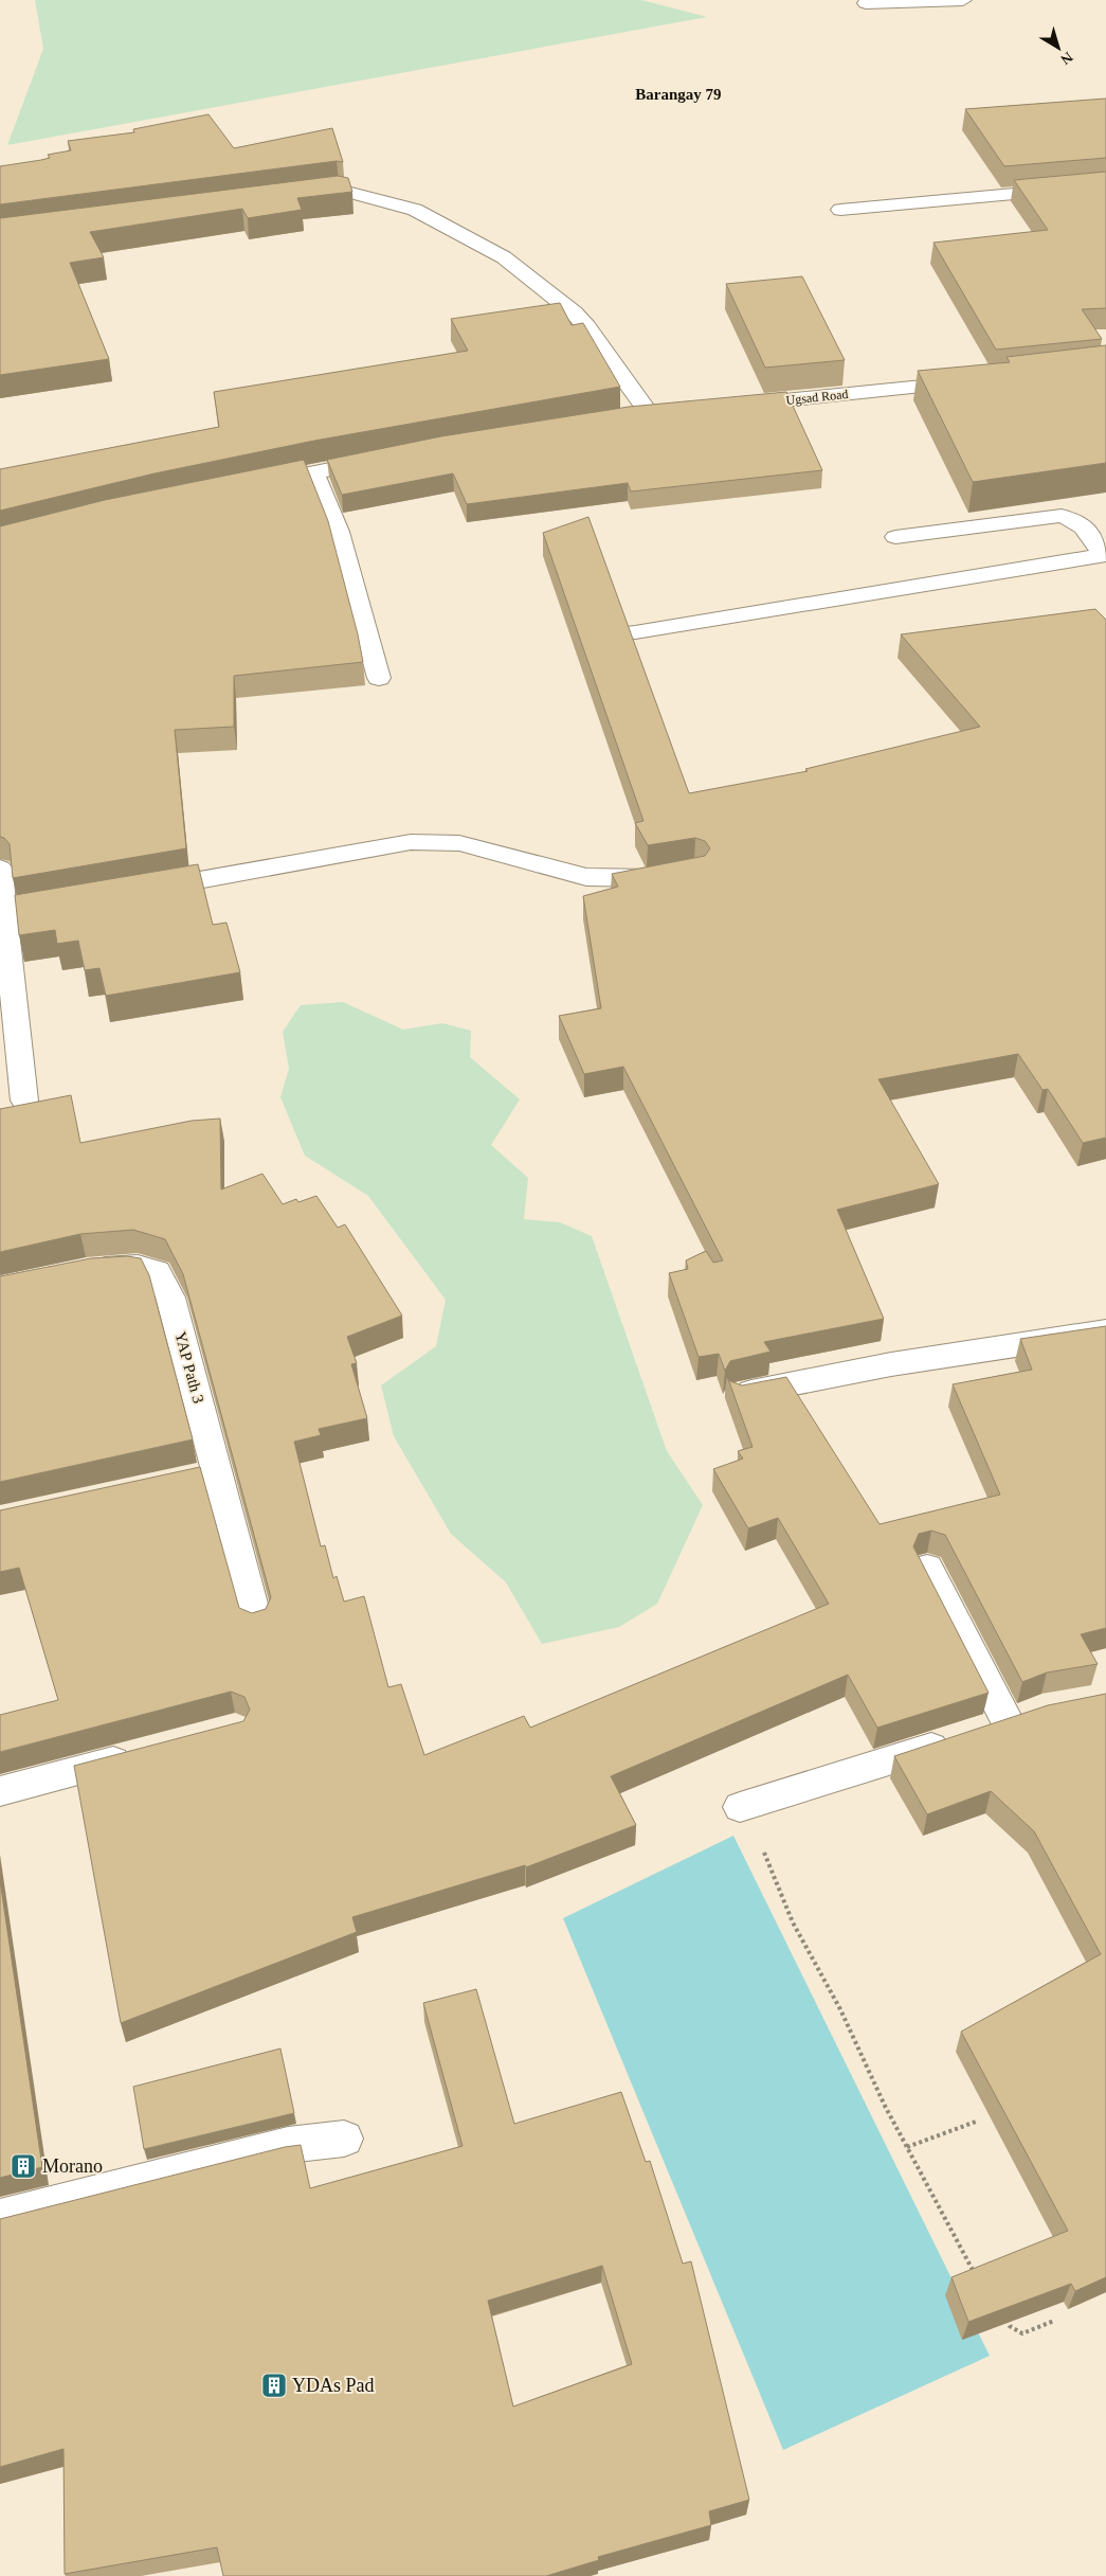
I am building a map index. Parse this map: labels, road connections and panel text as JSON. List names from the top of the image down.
{
  "streets": {
    "street": ["Ugsad Road", "YAP Path 3"]
  },
  "districts": ["Barangay 79"],
  "places": {
    "building": ["Morano", "YDAs Pad"]
  },
  "north": "bottom right"
}
